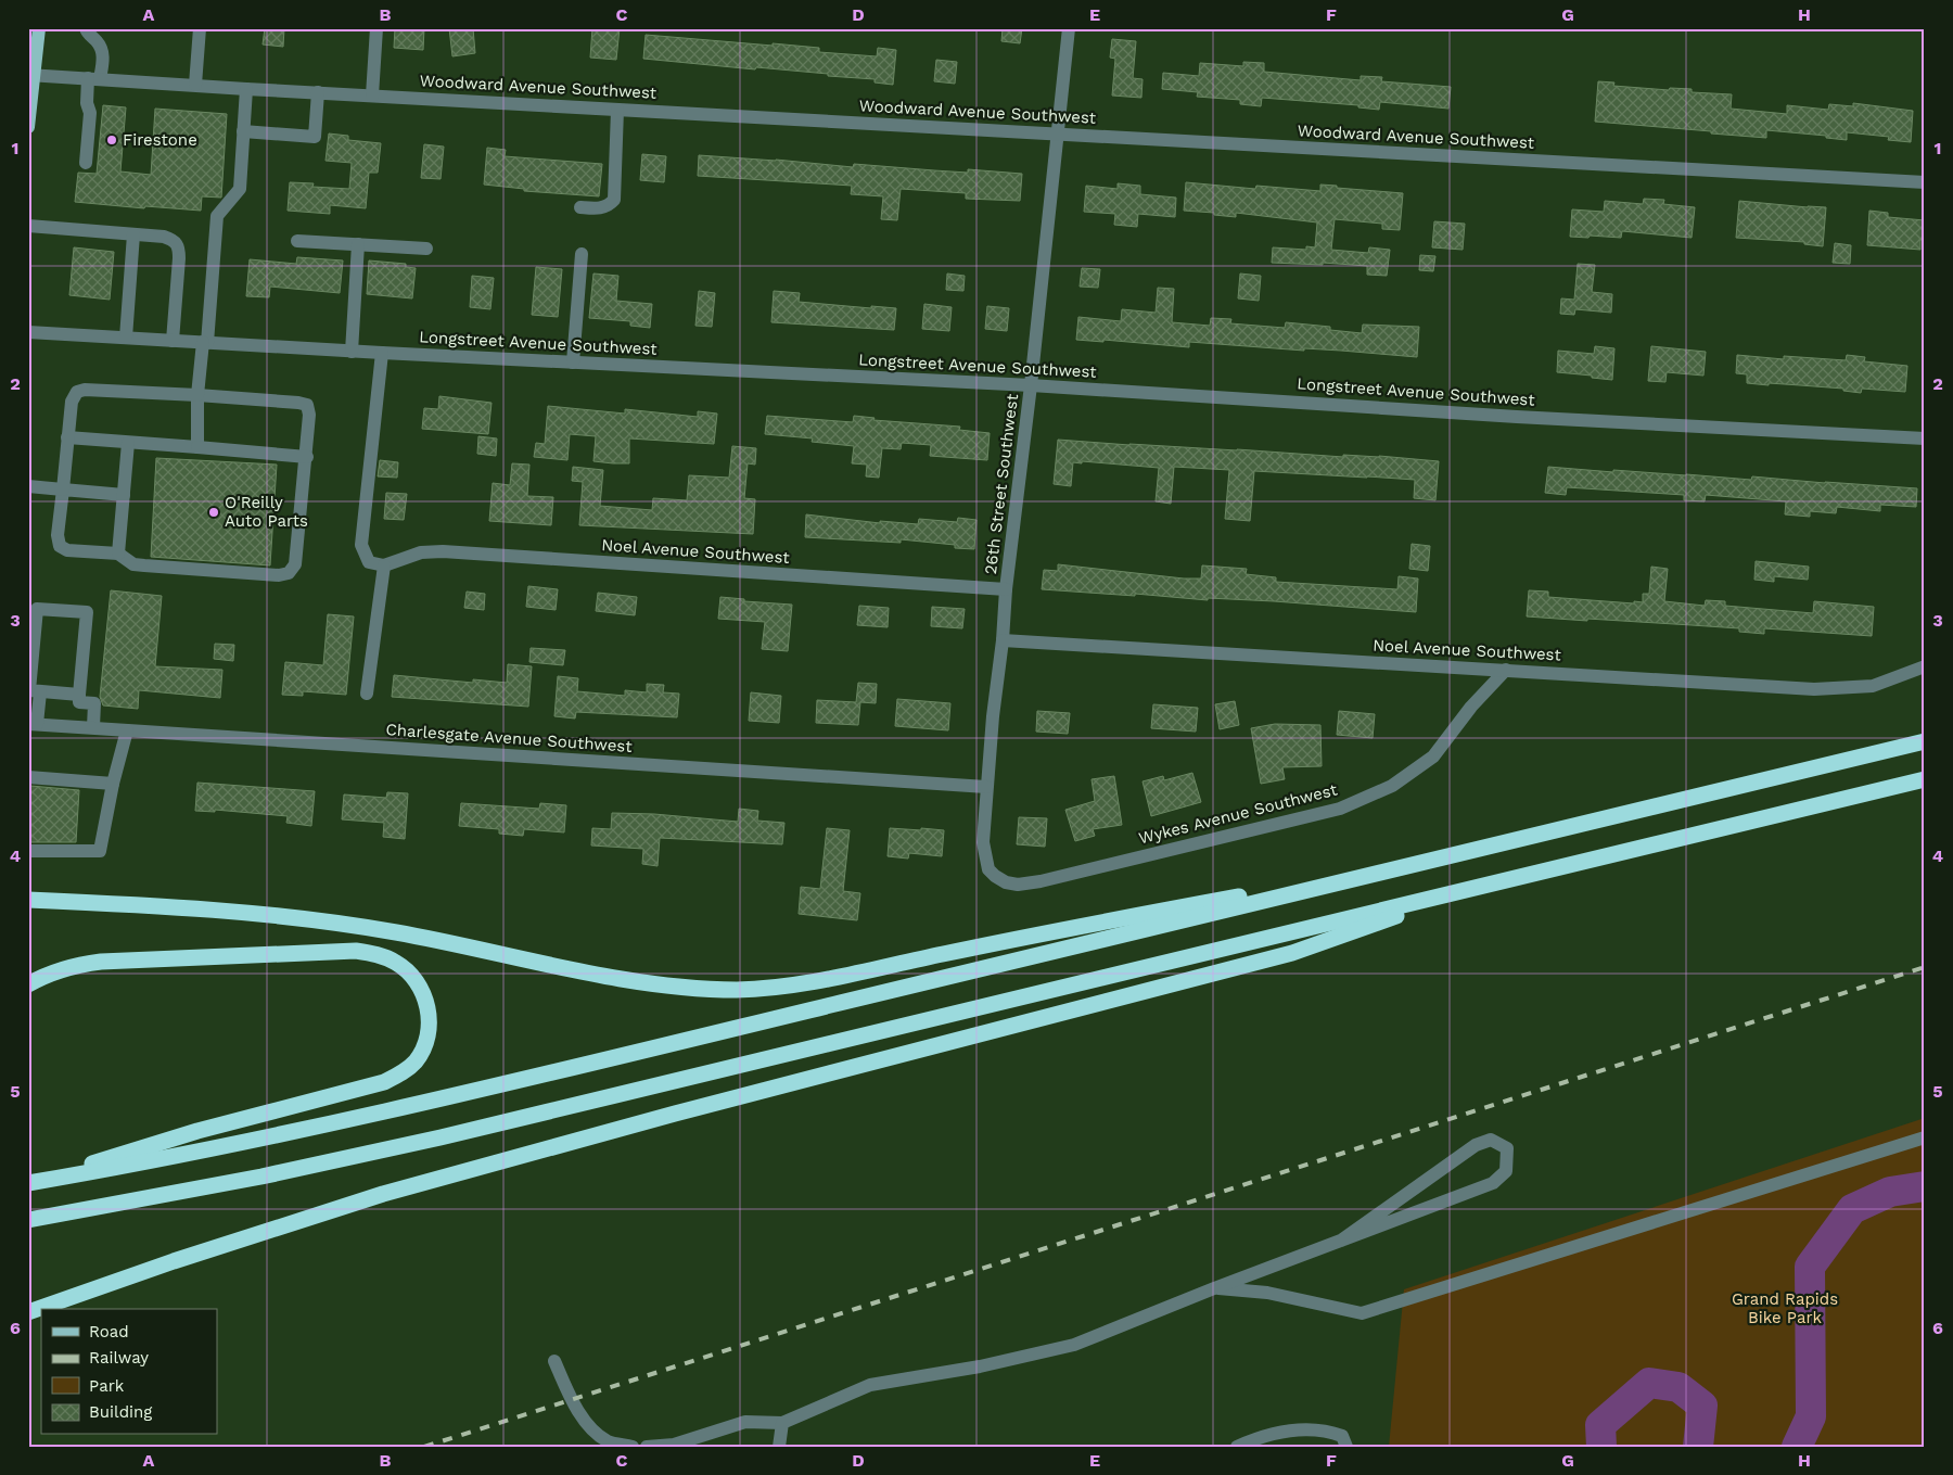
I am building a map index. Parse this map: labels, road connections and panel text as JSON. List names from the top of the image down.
{
  "streets": {
    "street": [
      "Woodward Avenue Southwest",
      "Longstreet Avenue Southwest",
      "26th Street Southwest",
      "Noel Avenue Southwest",
      "Charlesgate Avenue Southwest",
      "Wykes Avenue Southwest"
    ]
  },
  "crossings": [
    ["Woodward Avenue Southwest", "26th Street Southwest"],
    ["Longstreet Avenue Southwest", "26th Street Southwest"],
    ["26th Street Southwest", "Noel Avenue Southwest"],
    ["26th Street Southwest", "Charlesgate Avenue Southwest"],
    ["26th Street Southwest", "Wykes Avenue Southwest"],
    ["Noel Avenue Southwest", "Wykes Avenue Southwest"]
  ],
  "parks": ["Grand Rapids Bike Park"],
  "places": ["Firestone", "O'Reilly Auto Parts"],
  "legend": [
    "Road",
    "Railway",
    "Park",
    "Building"
  ],
  "grid": {
    "columns": [
      "A",
      "B",
      "C",
      "D",
      "E",
      "F",
      "G",
      "H"
    ],
    "rows": [
      "1",
      "2",
      "3",
      "4",
      "5",
      "6"
    ]
  }
}
